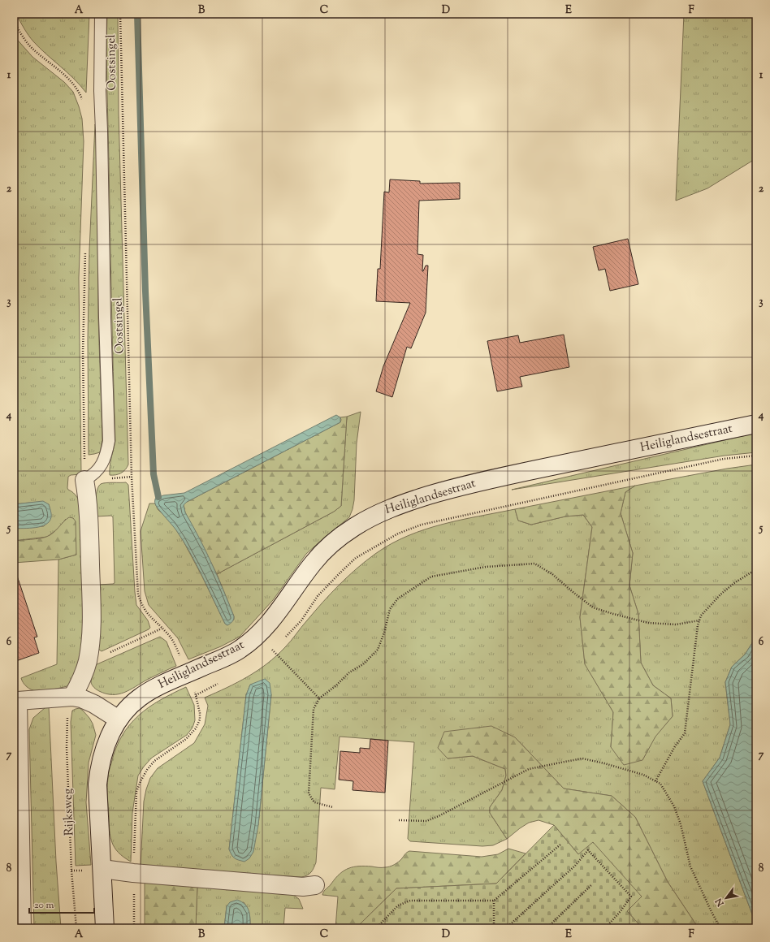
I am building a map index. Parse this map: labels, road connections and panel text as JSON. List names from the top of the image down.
{
  "streets": {
    "street": ["Heiliglandsestraat"],
    "path": ["Oostsingel", "Rijksweg"]
  },
  "scale_bar": "20 m",
  "north": "bottom left",
  "grid": {
    "columns": [
      "A",
      "B",
      "C",
      "D",
      "E",
      "F"
    ],
    "rows": [
      "1",
      "2",
      "3",
      "4",
      "5",
      "6",
      "7",
      "8"
    ]
  }
}
